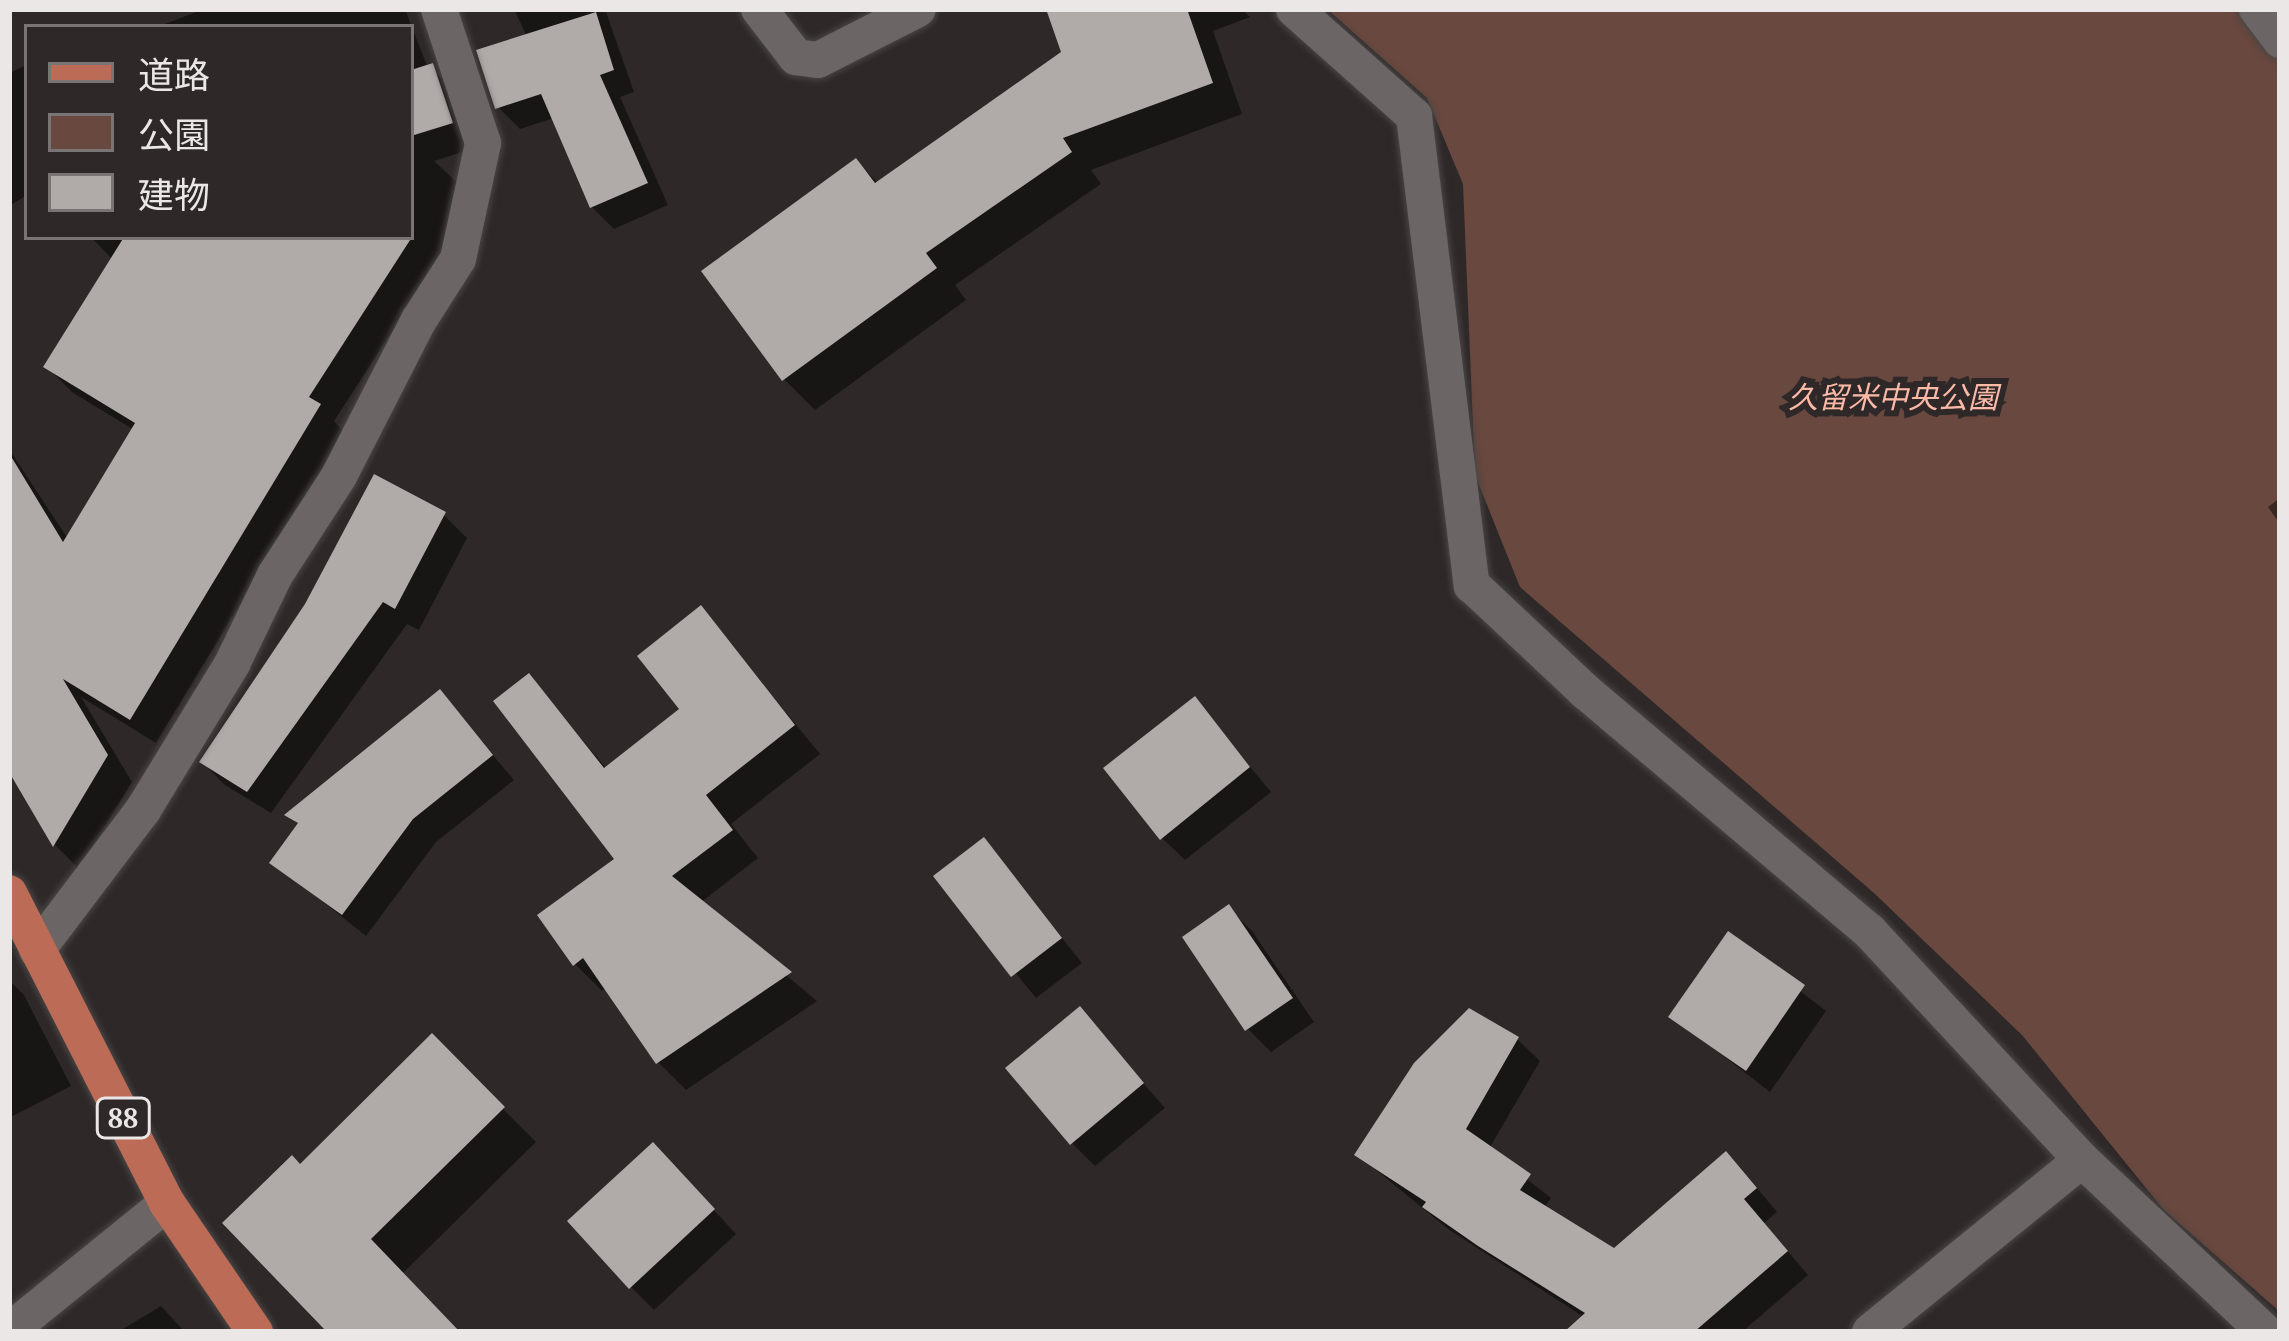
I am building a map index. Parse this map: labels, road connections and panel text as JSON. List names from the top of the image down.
{
  "streets": {
    "main road": ["88"]
  },
  "parks": ["久留米中央公園"],
  "legend": ["道路", "公園", "建物"]
}
